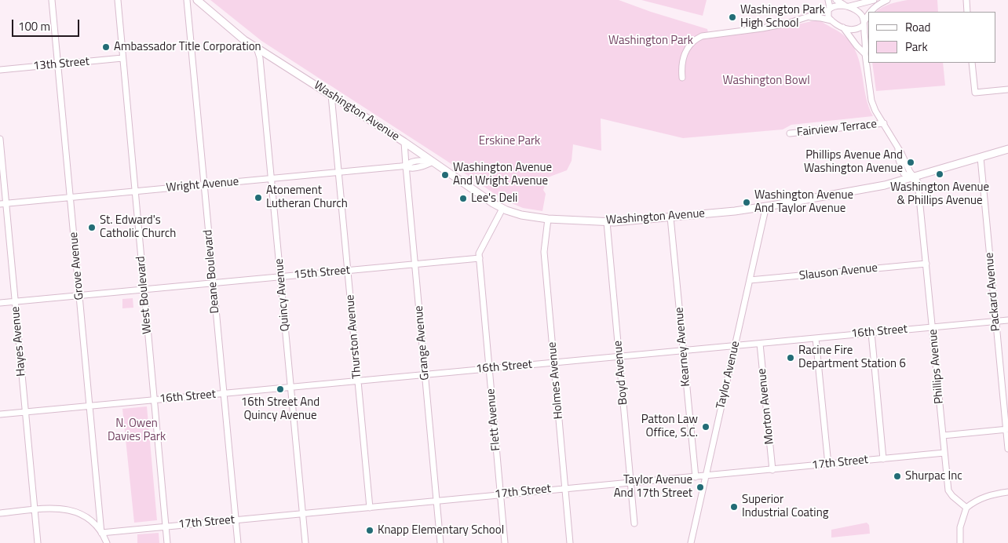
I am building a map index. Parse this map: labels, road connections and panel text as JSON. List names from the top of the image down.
{
  "streets": {
    "main road": ["Washington Avenue"],
    "street": [
      "13th Street",
      "Fairview Terrace",
      "Wright Avenue",
      "Grove Avenue",
      "Deane Boulevard",
      "Slauson Avenue",
      "15th Street",
      "Packard Avenue",
      "West Boulevard",
      "Quincy Avenue",
      "16th Street",
      "Thurston Avenue",
      "Hayes Avenue",
      "Grange Avenue",
      "Kearney Avenue",
      "Phillips Avenue",
      "Boyd Avenue",
      "Taylor Avenue",
      "Holmes Avenue",
      "Morton Avenue",
      "Flett Avenue",
      "17th Street"
    ]
  },
  "crossings": [
    ["13th Street", "Grove Avenue"],
    ["13th Street", "West Boulevard"],
    ["Washington Avenue", "Wright Avenue"],
    ["Washington Avenue", "Packard Avenue"],
    ["Washington Avenue", "Quincy Avenue"],
    ["Washington Avenue", "Thurston Avenue"],
    ["Washington Avenue", "Grange Avenue"],
    ["Washington Avenue", "Kearney Avenue"],
    ["Washington Avenue", "Phillips Avenue"],
    ["Washington Avenue", "Boyd Avenue"],
    ["Washington Avenue", "Taylor Avenue"],
    ["Washington Avenue", "Holmes Avenue"],
    ["Washington Avenue", "Flett Avenue"],
    ["Wright Avenue", "Grove Avenue"],
    ["Wright Avenue", "Deane Boulevard"],
    ["Wright Avenue", "West Boulevard"],
    ["Wright Avenue", "Quincy Avenue"],
    ["Wright Avenue", "Thurston Avenue"],
    ["Wright Avenue", "Hayes Avenue"],
    ["Wright Avenue", "Grange Avenue"],
    ["Grove Avenue", "15th Street"],
    ["Grove Avenue", "16th Street"],
    ["Grove Avenue", "17th Street"],
    ["Deane Boulevard", "15th Street"],
    ["Deane Boulevard", "16th Street"],
    ["Deane Boulevard", "17th Street"],
    ["Slauson Avenue", "Phillips Avenue"],
    ["Slauson Avenue", "Taylor Avenue"],
    ["15th Street", "West Boulevard"],
    ["15th Street", "Quincy Avenue"],
    ["15th Street", "Thurston Avenue"],
    ["15th Street", "Hayes Avenue"],
    ["15th Street", "Grange Avenue"],
    ["15th Street", "Flett Avenue"],
    ["Packard Avenue", "16th Street"],
    ["West Boulevard", "16th Street"],
    ["West Boulevard", "17th Street"],
    ["Quincy Avenue", "16th Street"],
    ["Quincy Avenue", "17th Street"],
    ["16th Street", "Thurston Avenue"],
    ["16th Street", "Hayes Avenue"],
    ["16th Street", "Grange Avenue"],
    ["16th Street", "Kearney Avenue"],
    ["16th Street", "Phillips Avenue"],
    ["16th Street", "Boyd Avenue"],
    ["16th Street", "Taylor Avenue"],
    ["16th Street", "Holmes Avenue"],
    ["16th Street", "Morton Avenue"],
    ["16th Street", "Flett Avenue"],
    ["Thurston Avenue", "17th Street"],
    ["Grange Avenue", "17th Street"],
    ["Kearney Avenue", "17th Street"],
    ["Phillips Avenue", "17th Street"],
    ["Boyd Avenue", "17th Street"],
    ["Taylor Avenue", "17th Street"],
    ["Holmes Avenue", "17th Street"],
    ["Morton Avenue", "17th Street"],
    ["Flett Avenue", "17th Street"]
  ],
  "parks": [
    "Washington Park",
    "Washington Bowl",
    "Erskine Park",
    "N. Owen Davies Park"
  ],
  "places": [
    "Washington Park High School",
    "Ambassador Title Corporation",
    "Phillips Avenue And Washington Avenue",
    "Washington Avenue & Phillips Avenue",
    "Washington Avenue And Wright Avenue",
    "Atonement Lutheran Church",
    "Lee's Deli",
    "Washington Avenue And Taylor Avenue",
    "St. Edward's Catholic Church",
    "Racine Fire Department Station 6",
    "16th Street And Quincy Avenue",
    "Patton Law Office, S.C.",
    "Shurpac Inc",
    "Taylor Avenue And 17th Street",
    "Superior Industrial Coating",
    "Knapp Elementary School"
  ],
  "legend": ["Road", "Park"],
  "scale_bar": "100 m"
}
